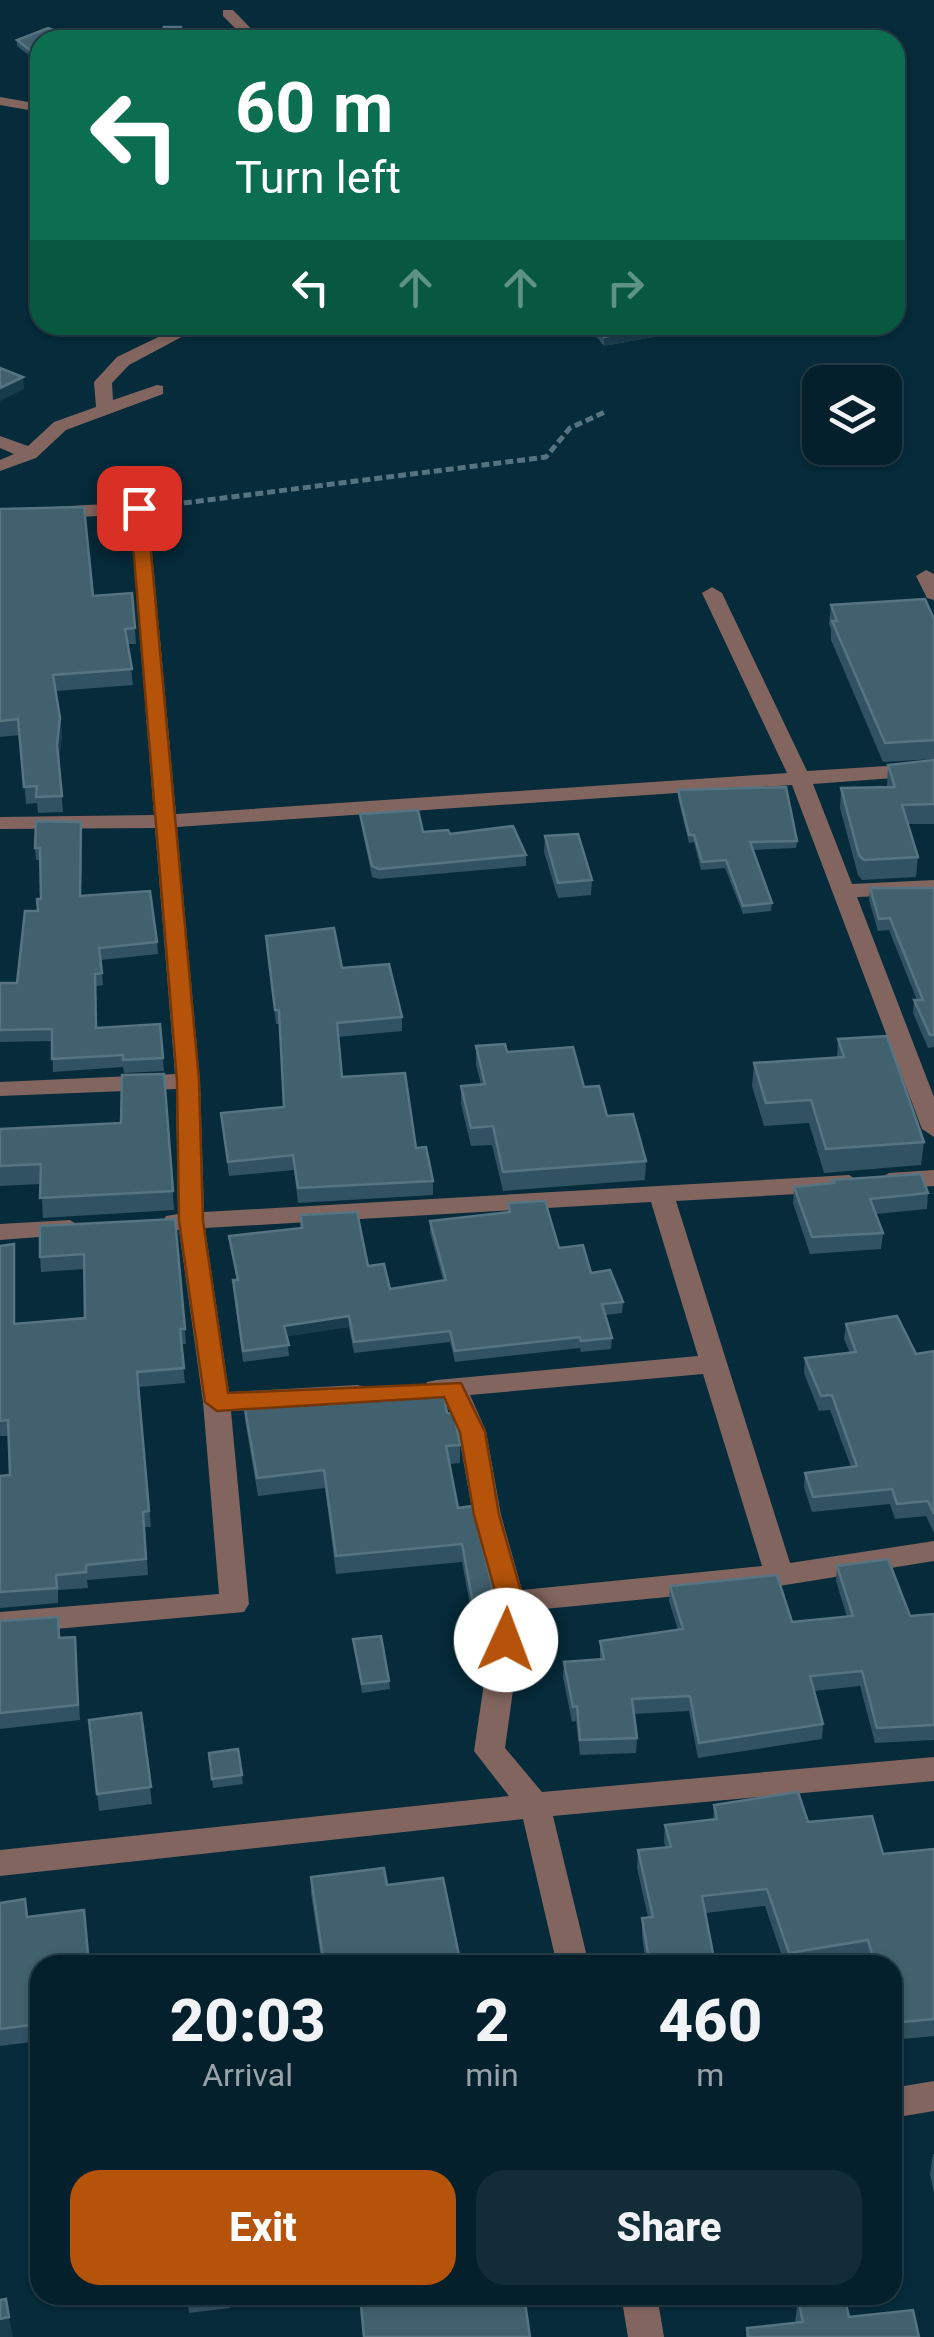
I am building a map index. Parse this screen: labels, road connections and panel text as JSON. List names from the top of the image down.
{
  "page": {
    "turn": ["60 m", "Turn left"],
    "eta": [
      "20:03",
      "Arrival",
      "2",
      "min",
      "460",
      "m"
    ],
    "buttons": ["Exit", "Share"]
  }
}
